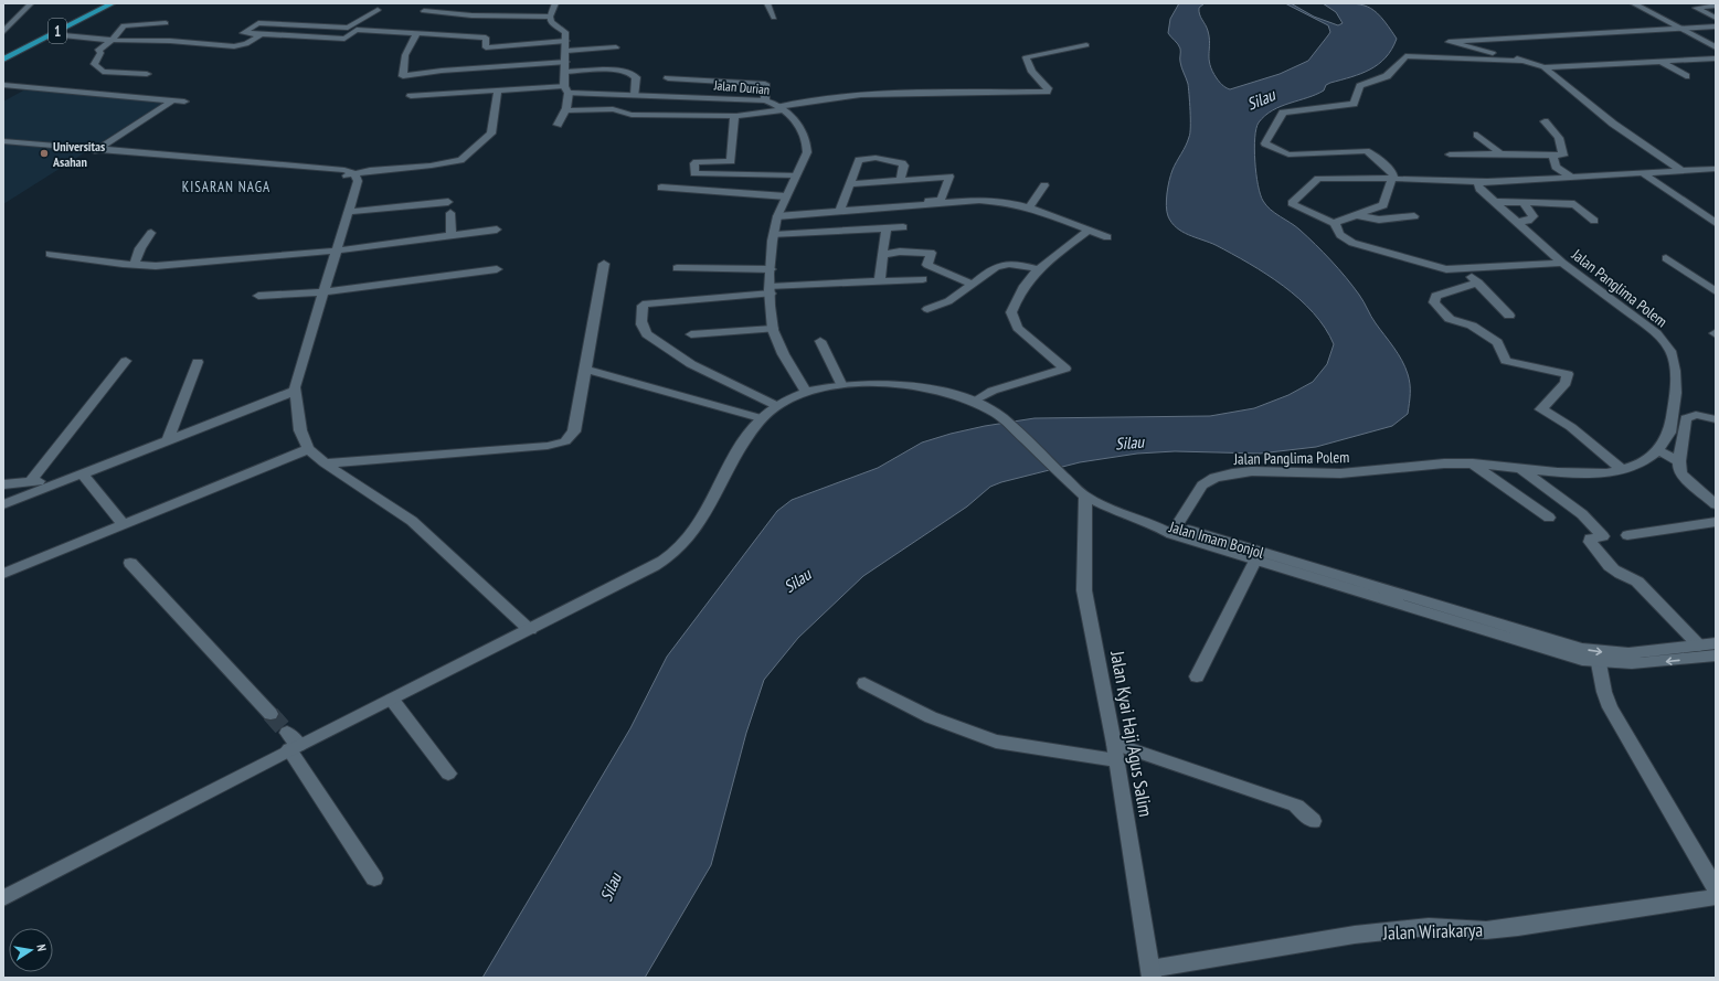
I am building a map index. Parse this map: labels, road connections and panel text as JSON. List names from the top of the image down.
{
  "streets": {
    "highway": ["1"],
    "street": [
      "Jalan Durian",
      "Jalan Panglima Polem",
      "Jalan Imam Bonjol",
      "Jalan Kyai Haji Agus Salim",
      "Jalan Wirakarya"
    ]
  },
  "crossings": [
    ["Jalan Durian", "Jalan Imam Bonjol"],
    ["Jalan Panglima Polem", "Jalan Imam Bonjol"],
    ["Jalan Imam Bonjol", "Jalan Kyai Haji Agus Salim"],
    ["Jalan Kyai Haji Agus Salim", "Jalan Wirakarya"]
  ],
  "districts": ["KISARAN NAGA"],
  "water": ["Silau"],
  "places": ["Universitas Asahan"],
  "north": "right"
}
